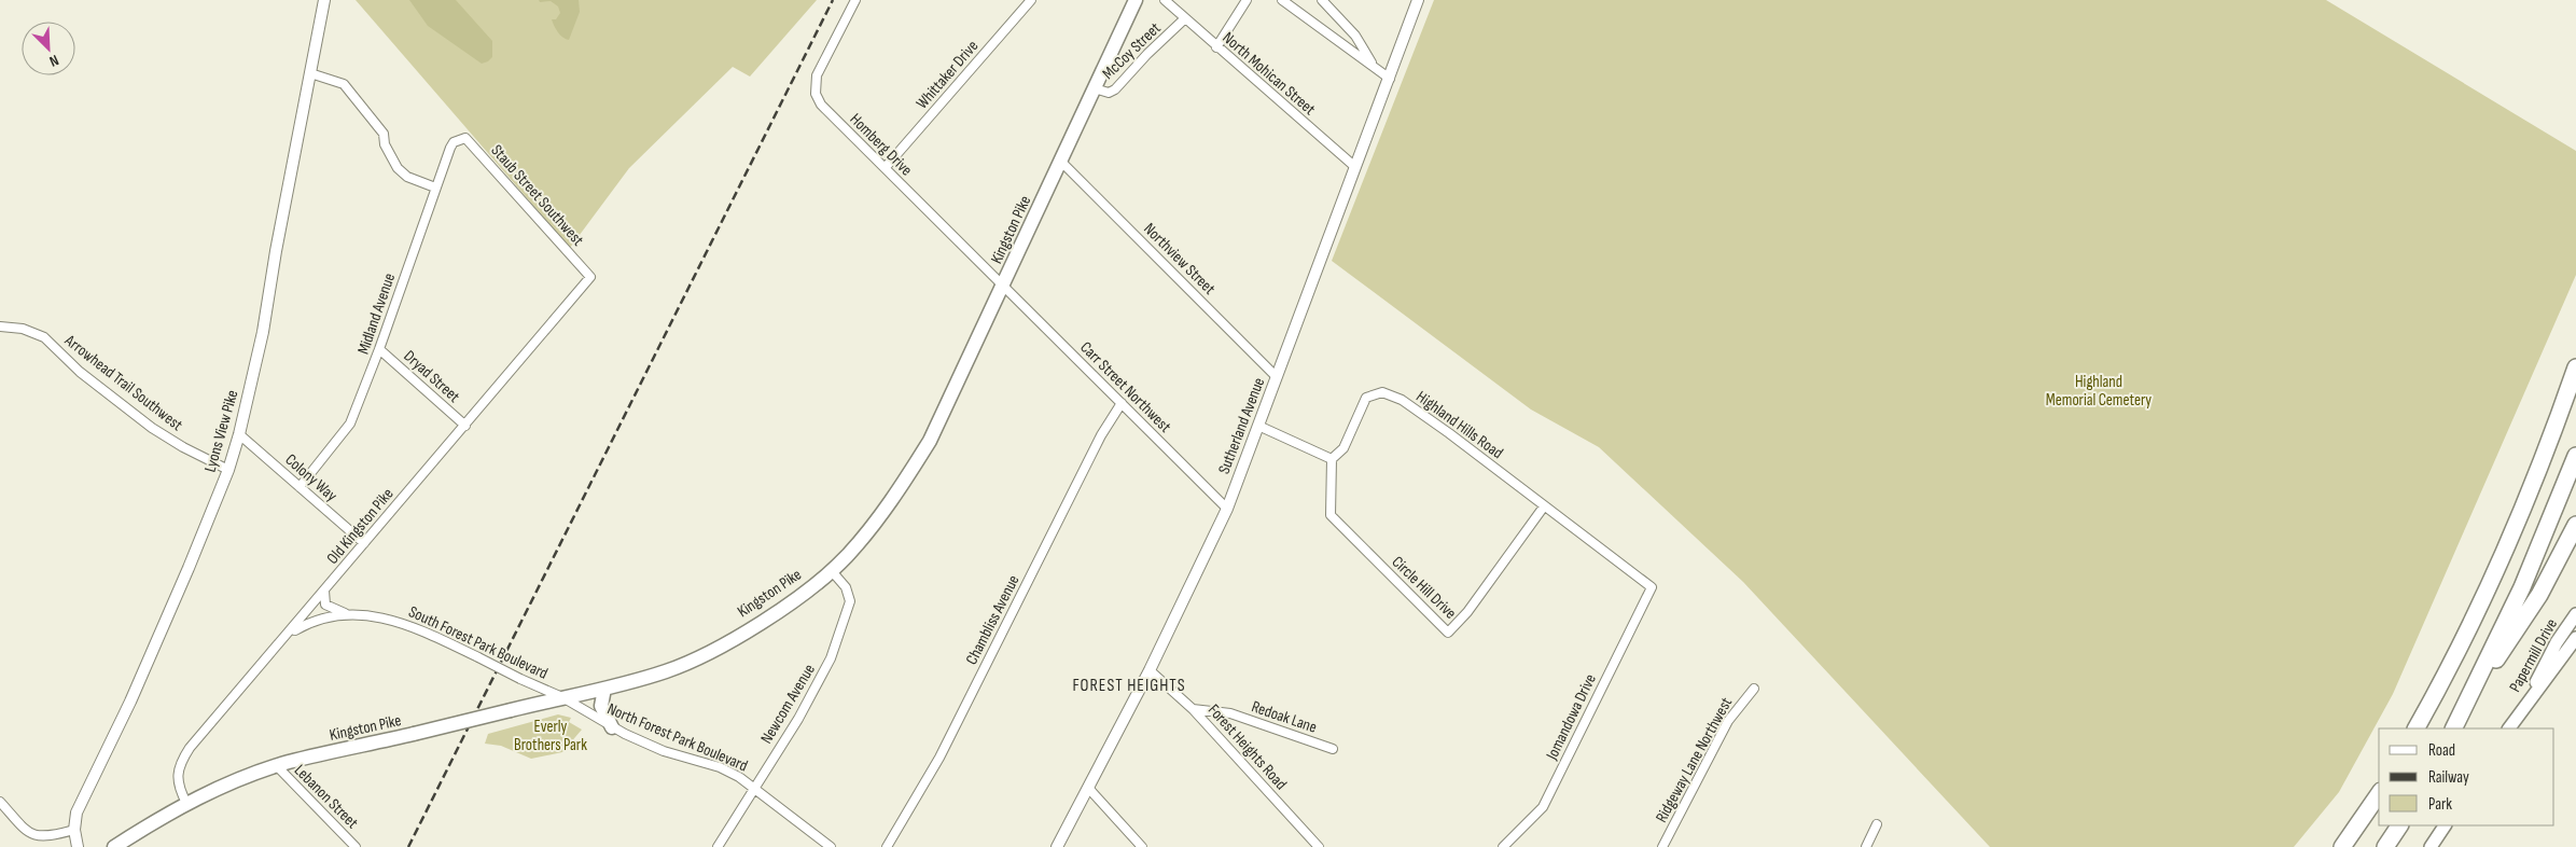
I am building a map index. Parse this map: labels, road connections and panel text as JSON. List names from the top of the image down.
{
  "streets": {
    "main road": ["Kingston Pike", "Papermill Drive"],
    "street": [
      "McCoy Street",
      "North Mohican Street",
      "Whittaker Drive",
      "Homberg Drive",
      "Staub Street Southwest",
      "Northview Street",
      "Midland Avenue",
      "Dryad Street",
      "Arrowhead Trail Southwest",
      "Carr Street Northwest",
      "Highland Hills Road",
      "Sutherland Avenue",
      "Lyons View Pike",
      "Colony Way",
      "Old Kingston Pike",
      "Circle Hill Drive",
      "Chambliss Avenue",
      "South Forest Park Boulevard",
      "Newcom Avenue",
      "Redoak Lane",
      "Jomandowa Drive",
      "North Forest Park Boulevard",
      "Forest Heights Road",
      "Ridgeway Lane Northwest",
      "Lebanon Street"
    ]
  },
  "crossings": [
    ["McCoy Street", "North Mohican Street"],
    ["McCoy Street", "Kingston Pike"],
    ["North Mohican Street", "Sutherland Avenue"],
    ["Whittaker Drive", "Homberg Drive"],
    ["Homberg Drive", "Kingston Pike"],
    ["Homberg Drive", "Carr Street Northwest"],
    ["Staub Street Southwest", "Midland Avenue"],
    ["Staub Street Southwest", "Old Kingston Pike"],
    ["Kingston Pike", "Northview Street"],
    ["Kingston Pike", "Carr Street Northwest"],
    ["Kingston Pike", "Old Kingston Pike"],
    ["Kingston Pike", "South Forest Park Boulevard"],
    ["Kingston Pike", "Newcom Avenue"],
    ["Kingston Pike", "North Forest Park Boulevard"],
    ["Kingston Pike", "Lebanon Street"],
    ["Northview Street", "Sutherland Avenue"],
    ["Midland Avenue", "Dryad Street"],
    ["Midland Avenue", "Colony Way"],
    ["Dryad Street", "Old Kingston Pike"],
    ["Arrowhead Trail Southwest", "Lyons View Pike"],
    ["Carr Street Northwest", "Sutherland Avenue"],
    ["Carr Street Northwest", "Chambliss Avenue"],
    ["Highland Hills Road", "Circle Hill Drive"],
    ["Highland Hills Road", "Jomandowa Drive"],
    ["Sutherland Avenue", "Forest Heights Road"],
    ["Lyons View Pike", "Colony Way"],
    ["Colony Way", "Old Kingston Pike"],
    ["Old Kingston Pike", "South Forest Park Boulevard"],
    ["South Forest Park Boulevard", "North Forest Park Boulevard"],
    ["Newcom Avenue", "North Forest Park Boulevard"],
    ["Redoak Lane", "Forest Heights Road"]
  ],
  "districts": ["FOREST HEIGHTS"],
  "parks": ["Highland Memorial Cemetery", "Everly Brothers Park"],
  "legend": ["Road", "Railway", "Park"],
  "north": "bottom right"
}
